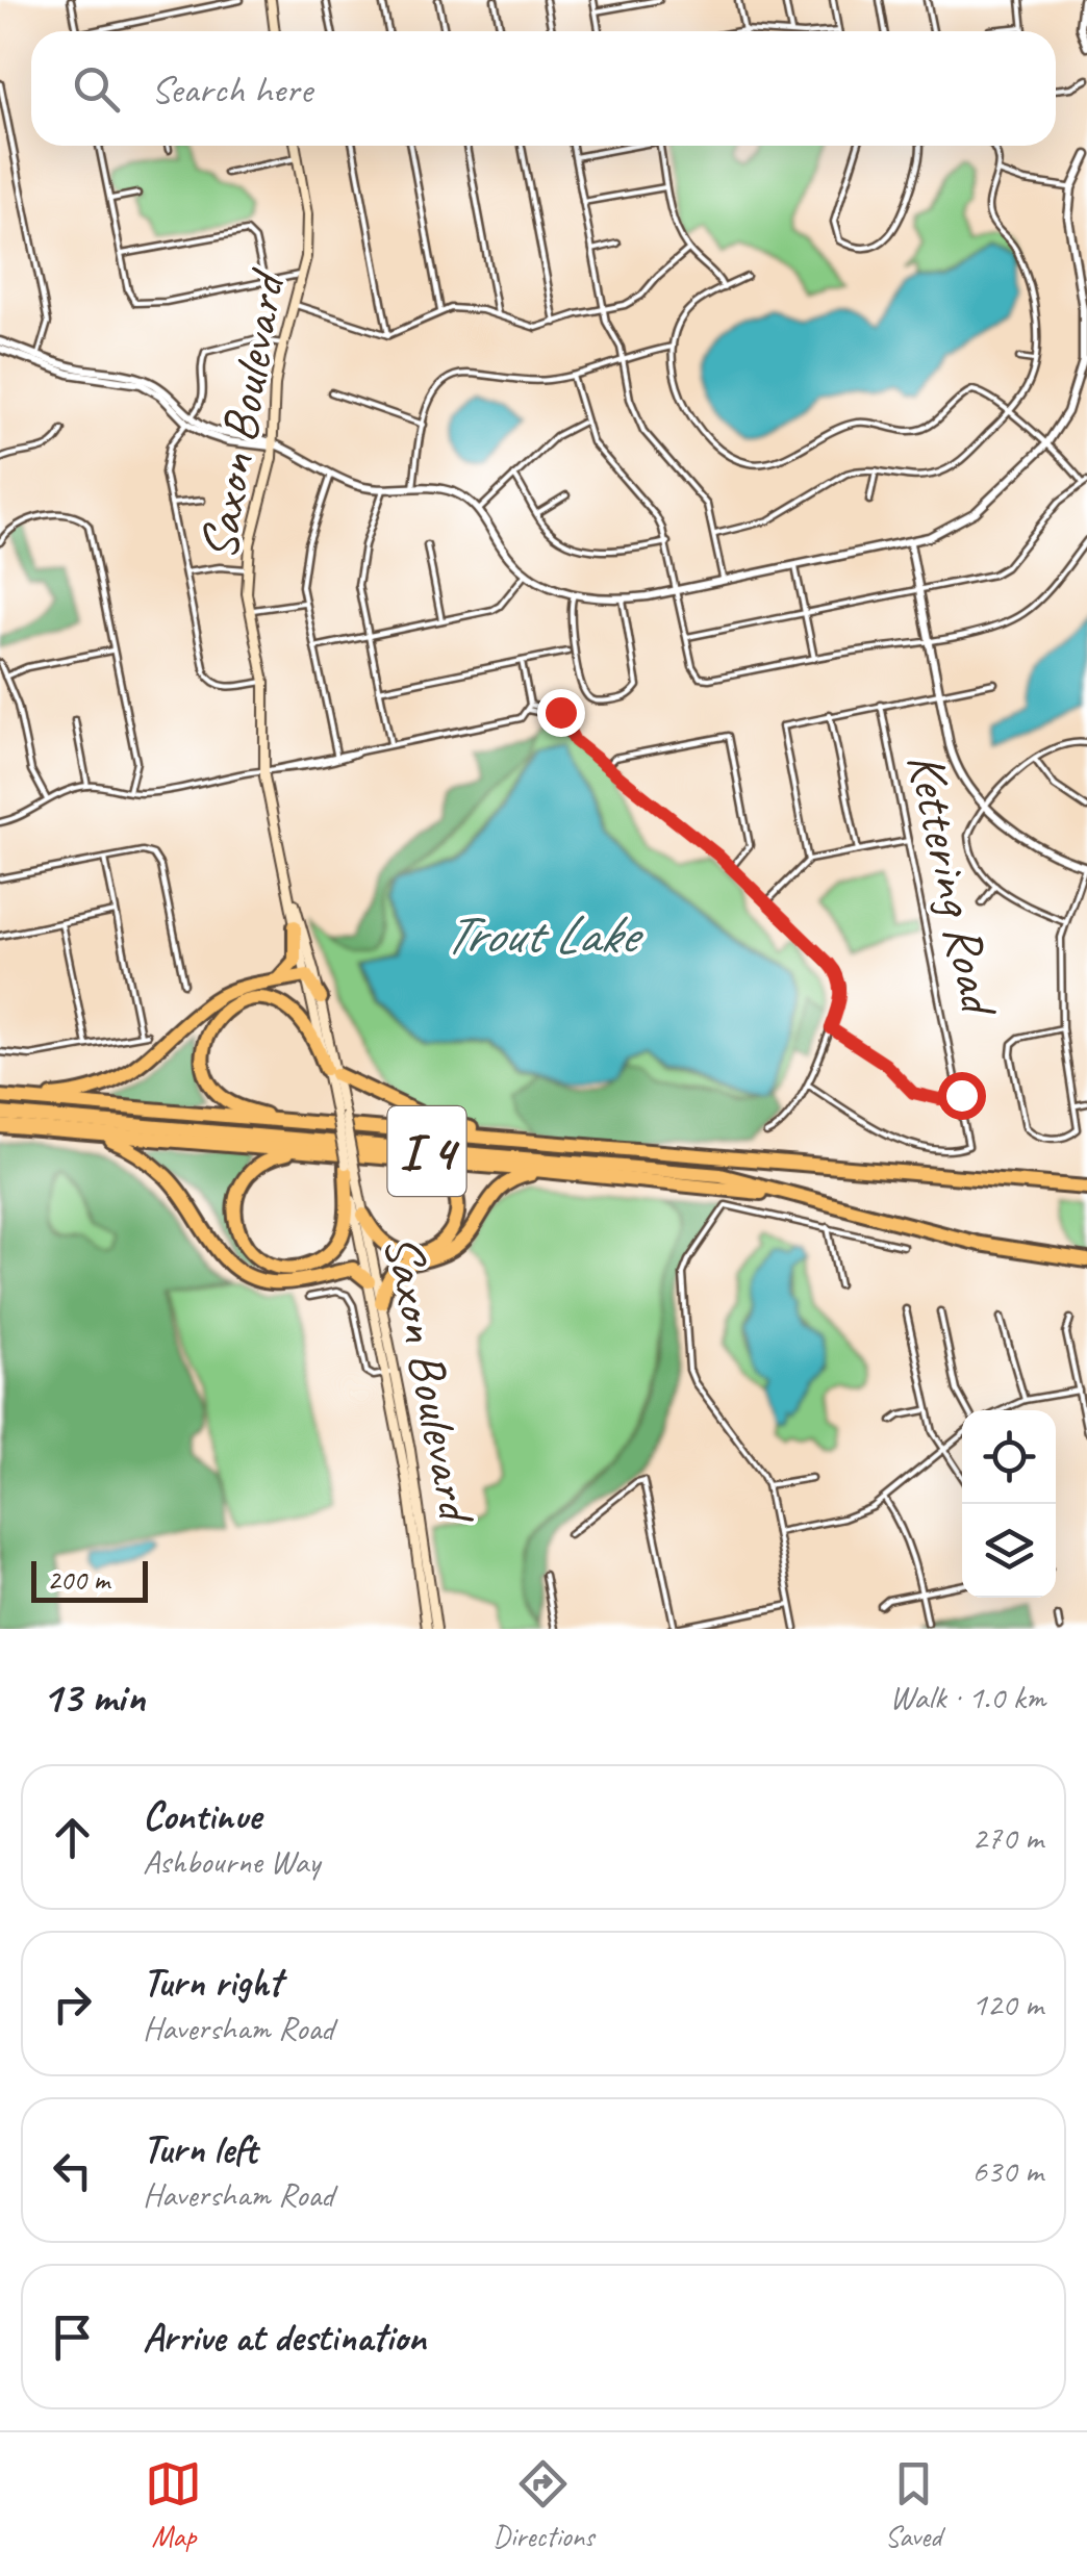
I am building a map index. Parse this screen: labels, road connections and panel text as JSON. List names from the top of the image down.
{
  "streets": {
    "highway": ["I 4"],
    "main road": ["Saxon Boulevard"],
    "street": ["Kettering Road"]
  },
  "water": ["Trout Lake"],
  "scale_bar": "200 m",
  "page": {
    "search": "Search here",
    "scale": "200 m",
    "heading": ["13 min", "Walk · 1.0 km"],
    "list": [
      ["Continue", "Ashbourne Way", "270 m"],
      ["Turn right", "Haversham Road", "120 m"],
      ["Turn left", "Haversham Road", "630 m"],
      "Arrive at destination"
    ],
    "nav": ["Map", "Directions", "Saved"]
  }
}
